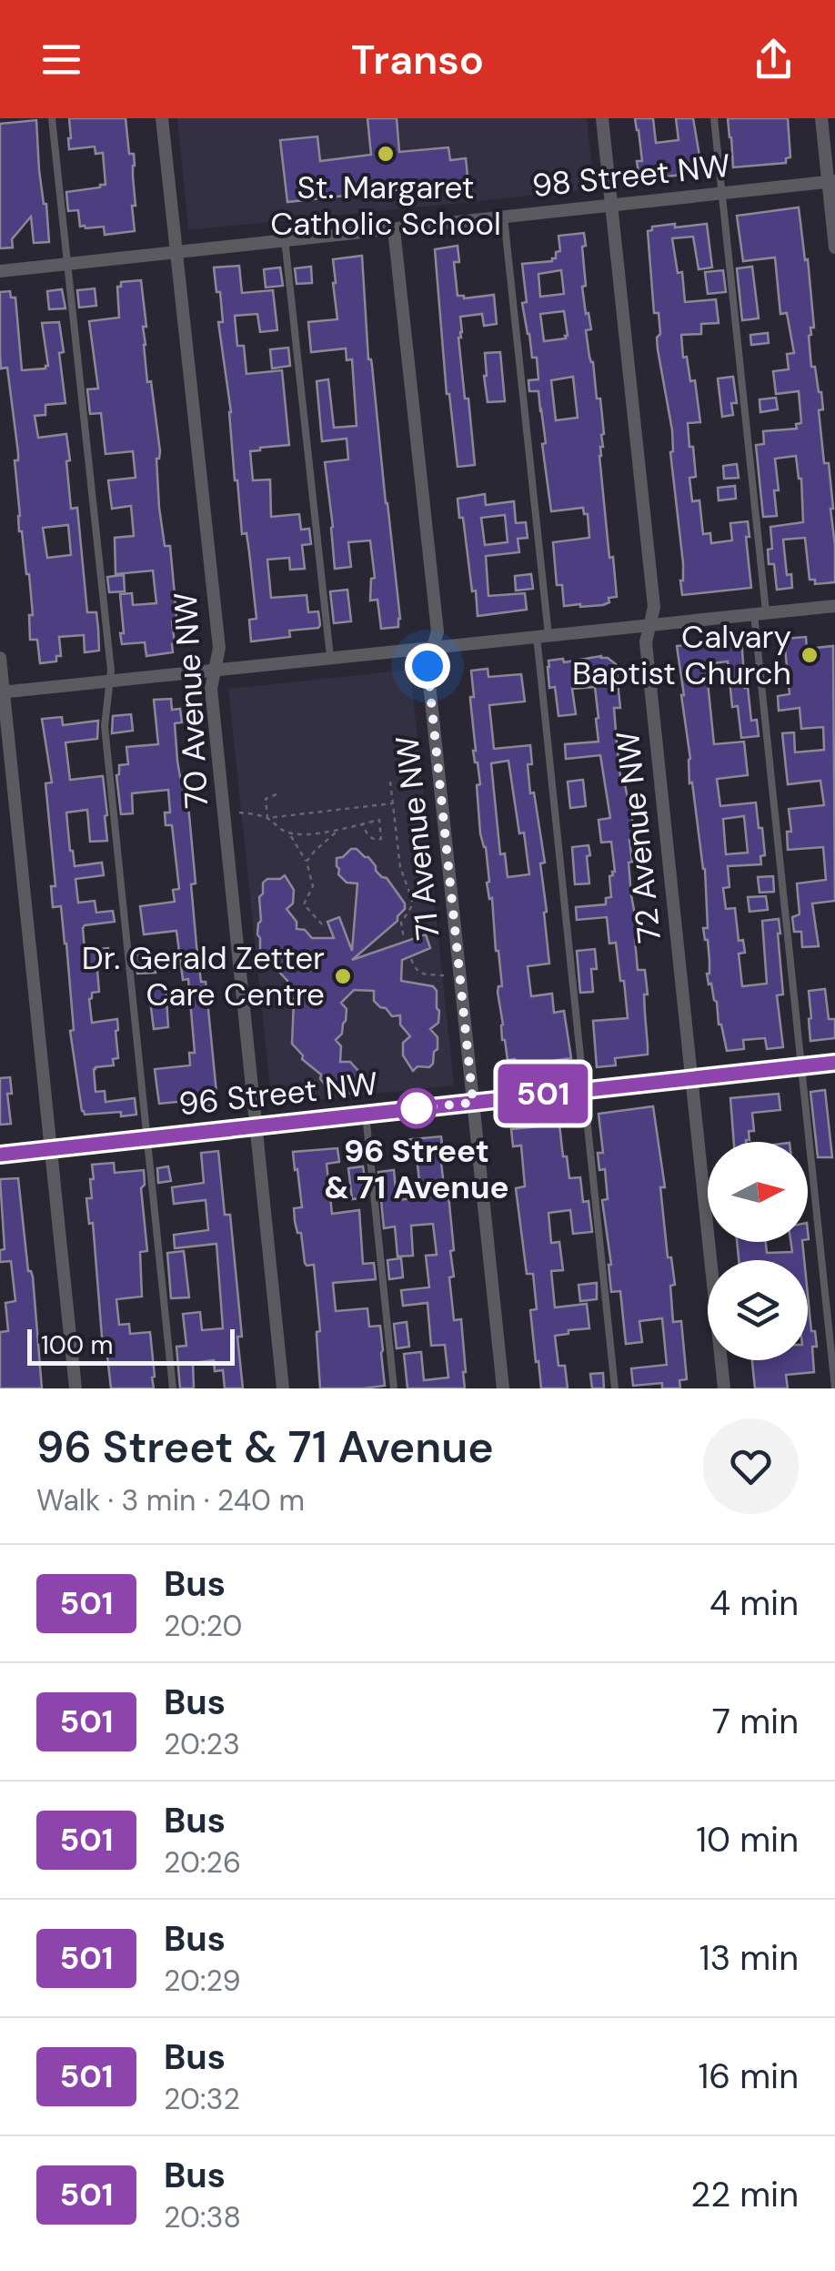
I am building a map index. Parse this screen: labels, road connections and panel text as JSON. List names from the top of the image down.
{
  "streets": {
    "street": [
      "98 Street NW",
      "70 Avenue NW",
      "72 Avenue NW",
      "71 Avenue NW",
      "96 Street NW"
    ]
  },
  "crossings": [
    ["98 Street NW", "70 Avenue NW"],
    ["98 Street NW", "72 Avenue NW"],
    ["98 Street NW", "71 Avenue NW"],
    ["70 Avenue NW", "96 Street NW"],
    ["72 Avenue NW", "96 Street NW"],
    ["71 Avenue NW", "96 Street NW"]
  ],
  "places": [
    "St. Margaret Catholic School",
    "Calvary Baptist Church",
    "Dr. Gerald Zetter Care Centre",
    "96 Street & 71 Avenue"
  ],
  "lines": ["bus line 501"],
  "scale_bar": "100 m",
  "north": "right",
  "page": {
    "header": "Transo",
    "on_map": "501",
    "scale": "100 m",
    "heading": ["96 Street & 71 Avenue", "Walk · 3 min · 240 m"],
    "list": [
      {
        "mark": "501",
        "name": "Bus",
        "note": "20:20",
        "value": "4 min"
      },
      {
        "mark": "501",
        "name": "Bus",
        "note": "20:23",
        "value": "7 min"
      },
      {
        "mark": "501",
        "name": "Bus",
        "note": "20:26",
        "value": "10 min"
      },
      {
        "mark": "501",
        "name": "Bus",
        "note": "20:29",
        "value": "13 min"
      },
      {
        "mark": "501",
        "name": "Bus",
        "note": "20:32",
        "value": "16 min"
      },
      {
        "mark": "501",
        "name": "Bus",
        "note": "20:38",
        "value": "22 min"
      }
    ]
  }
}
